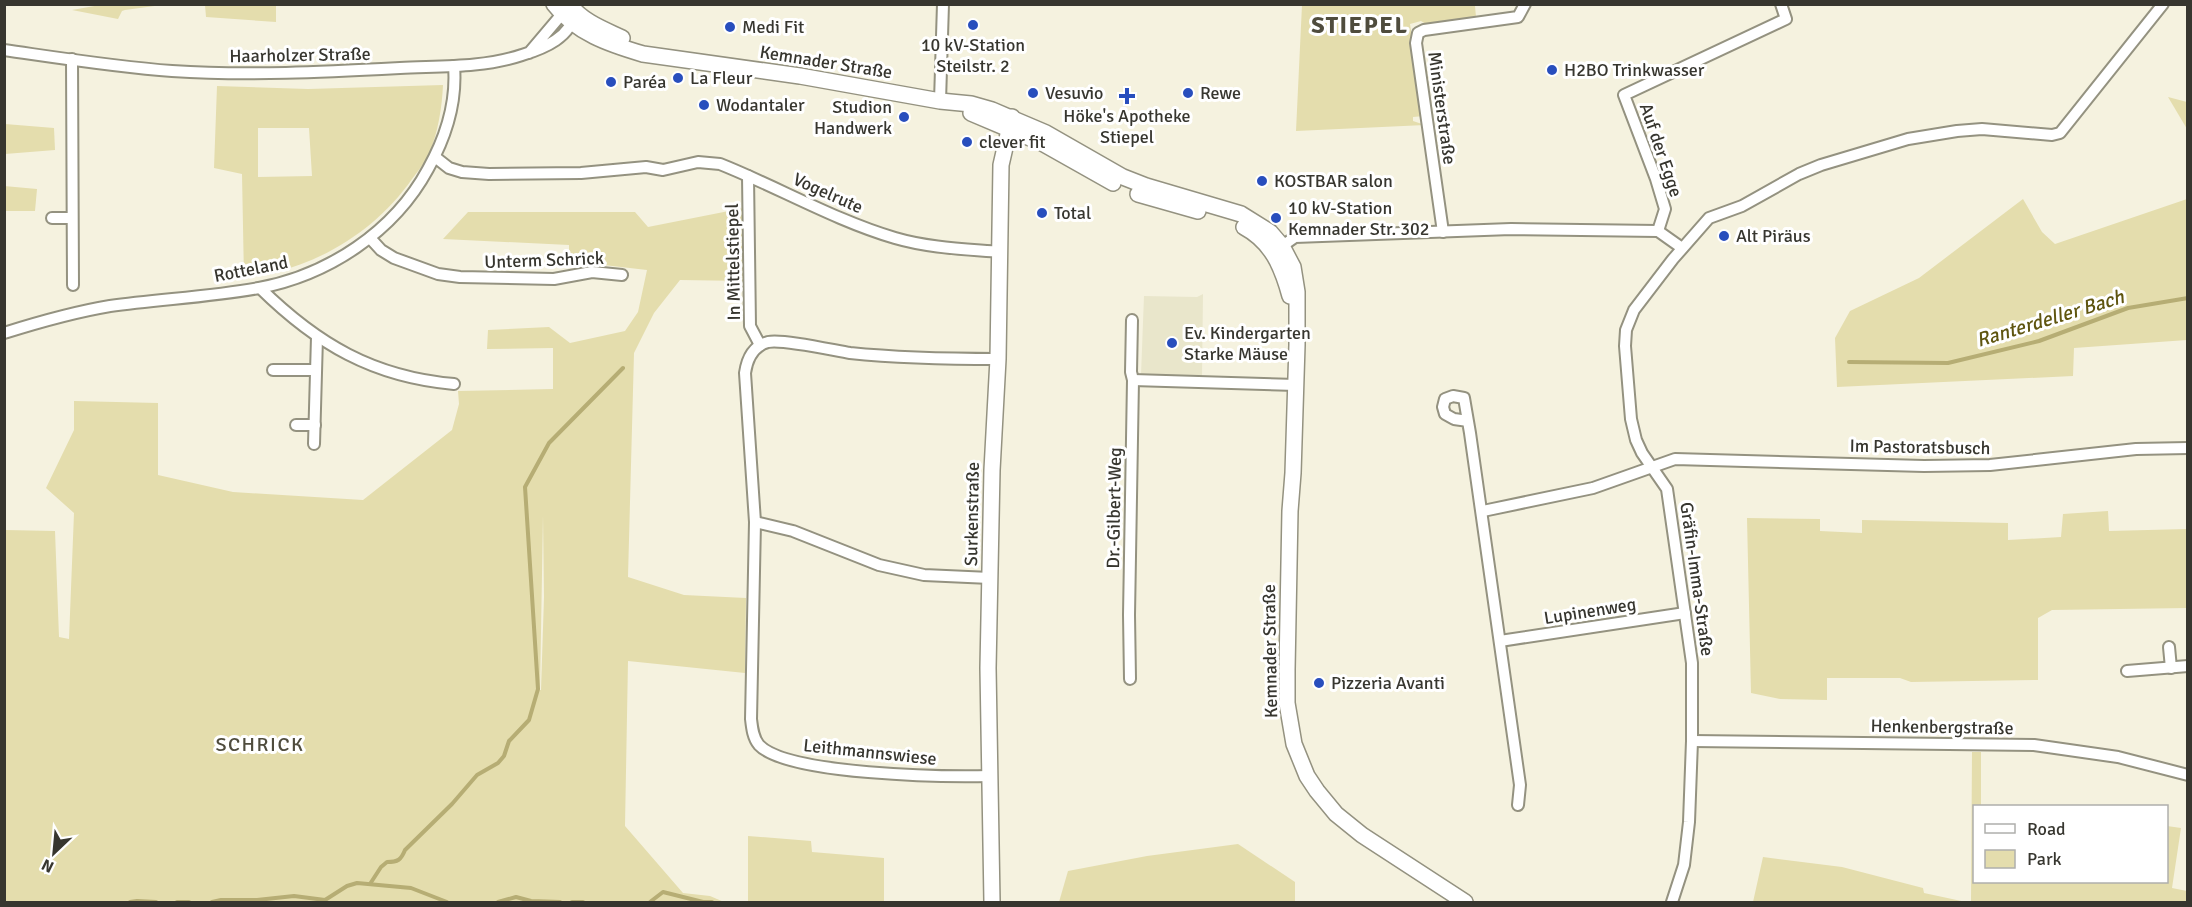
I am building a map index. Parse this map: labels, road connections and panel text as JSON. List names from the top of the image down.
{
  "streets": {
    "main road": ["Kemnader Straße", "Surkenstraße"],
    "street": [
      "Haarholzer Straße",
      "Ministerstraße",
      "Auf der Egge",
      "Vogelrute",
      "Unterm Schrick",
      "In Mittelstiepel",
      "Rotteland",
      "Im Pastoratsbusch",
      "Dr.-Gilbert-Weg",
      "Gräfin-Imma-Straße",
      "Lupinenweg",
      "Henkenbergstraße",
      "Leithmannswiese"
    ]
  },
  "crossings": [
    ["Haarholzer Straße", "Kemnader Straße"],
    ["Haarholzer Straße", "Rotteland"],
    ["Kemnader Straße", "Surkenstraße"],
    ["Vogelrute", "In Mittelstiepel"],
    ["Vogelrute", "Rotteland"],
    ["Vogelrute", "Surkenstraße"],
    ["Unterm Schrick", "Rotteland"],
    ["In Mittelstiepel", "Leithmannswiese"],
    ["Im Pastoratsbusch", "Gräfin-Imma-Straße"],
    ["Surkenstraße", "Leithmannswiese"],
    ["Gräfin-Imma-Straße", "Lupinenweg"],
    ["Gräfin-Imma-Straße", "Henkenbergstraße"]
  ],
  "districts": ["STIEPEL", "SCHRICK"],
  "water": ["Ranterdeller Bach"],
  "places": {
    "other": [
      "10 kV-Station Steilstr. 2",
      "Medi Fit",
      "H2BO Trinkwasser",
      "La Fleur",
      "Paréa",
      "Vesuvio",
      "Rewe",
      "Wodantaler",
      "Studion Handwerk",
      "clever fit",
      "KOSTBAR salon",
      "Total",
      "10 kV-Station Kemnader Str. 302",
      "Alt Piräus",
      "Ev. Kindergarten Starke Mäuse",
      "Pizzeria Avanti"
    ],
    "health": ["Höke's Apotheke Stiepel"]
  },
  "legend": ["Road", "Park"],
  "north": "bottom left"
}
